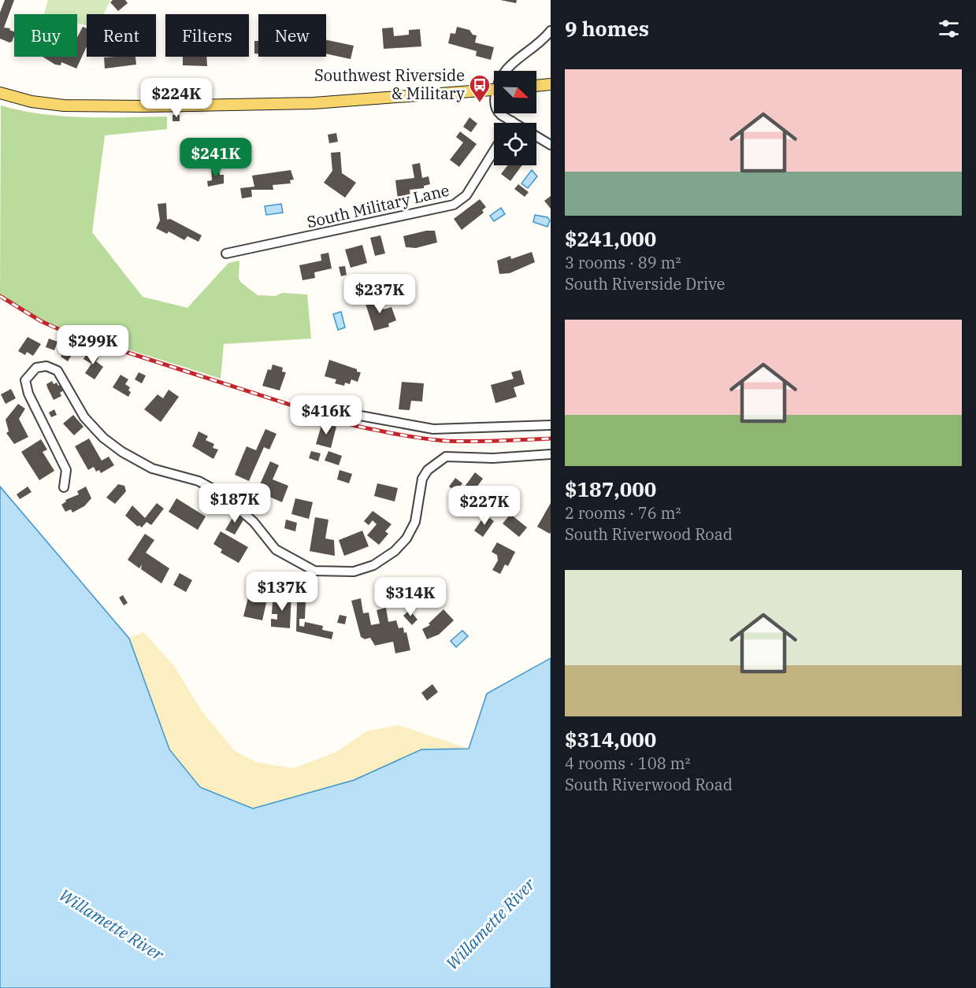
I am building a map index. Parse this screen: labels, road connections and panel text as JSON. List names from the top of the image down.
{
  "streets": {
    "street": ["South Military Lane"]
  },
  "water": ["Willamette River"],
  "places": {
    "bus stop": ["Southwest Riverside & Military"]
  },
  "north": "bottom right",
  "page": {
    "heading": "9 homes",
    "chip": [
      "Buy",
      "Rent",
      "Filters",
      "New"
    ],
    "list": [
      {
        "name": "$241,000",
        "note": "3 rooms · 89 m² · South Riverside Drive"
      },
      {
        "name": "$187,000",
        "note": "2 rooms · 76 m² · South Riverwood Road"
      },
      {
        "name": "$314,000",
        "note": "4 rooms · 108 m² · South Riverwood Road"
      }
    ],
    "price": [
      "$224K",
      "$241K",
      "$237K",
      "$299K",
      "$416K",
      "$187K",
      "$227K",
      "$137K",
      "$314K"
    ]
  }
}
